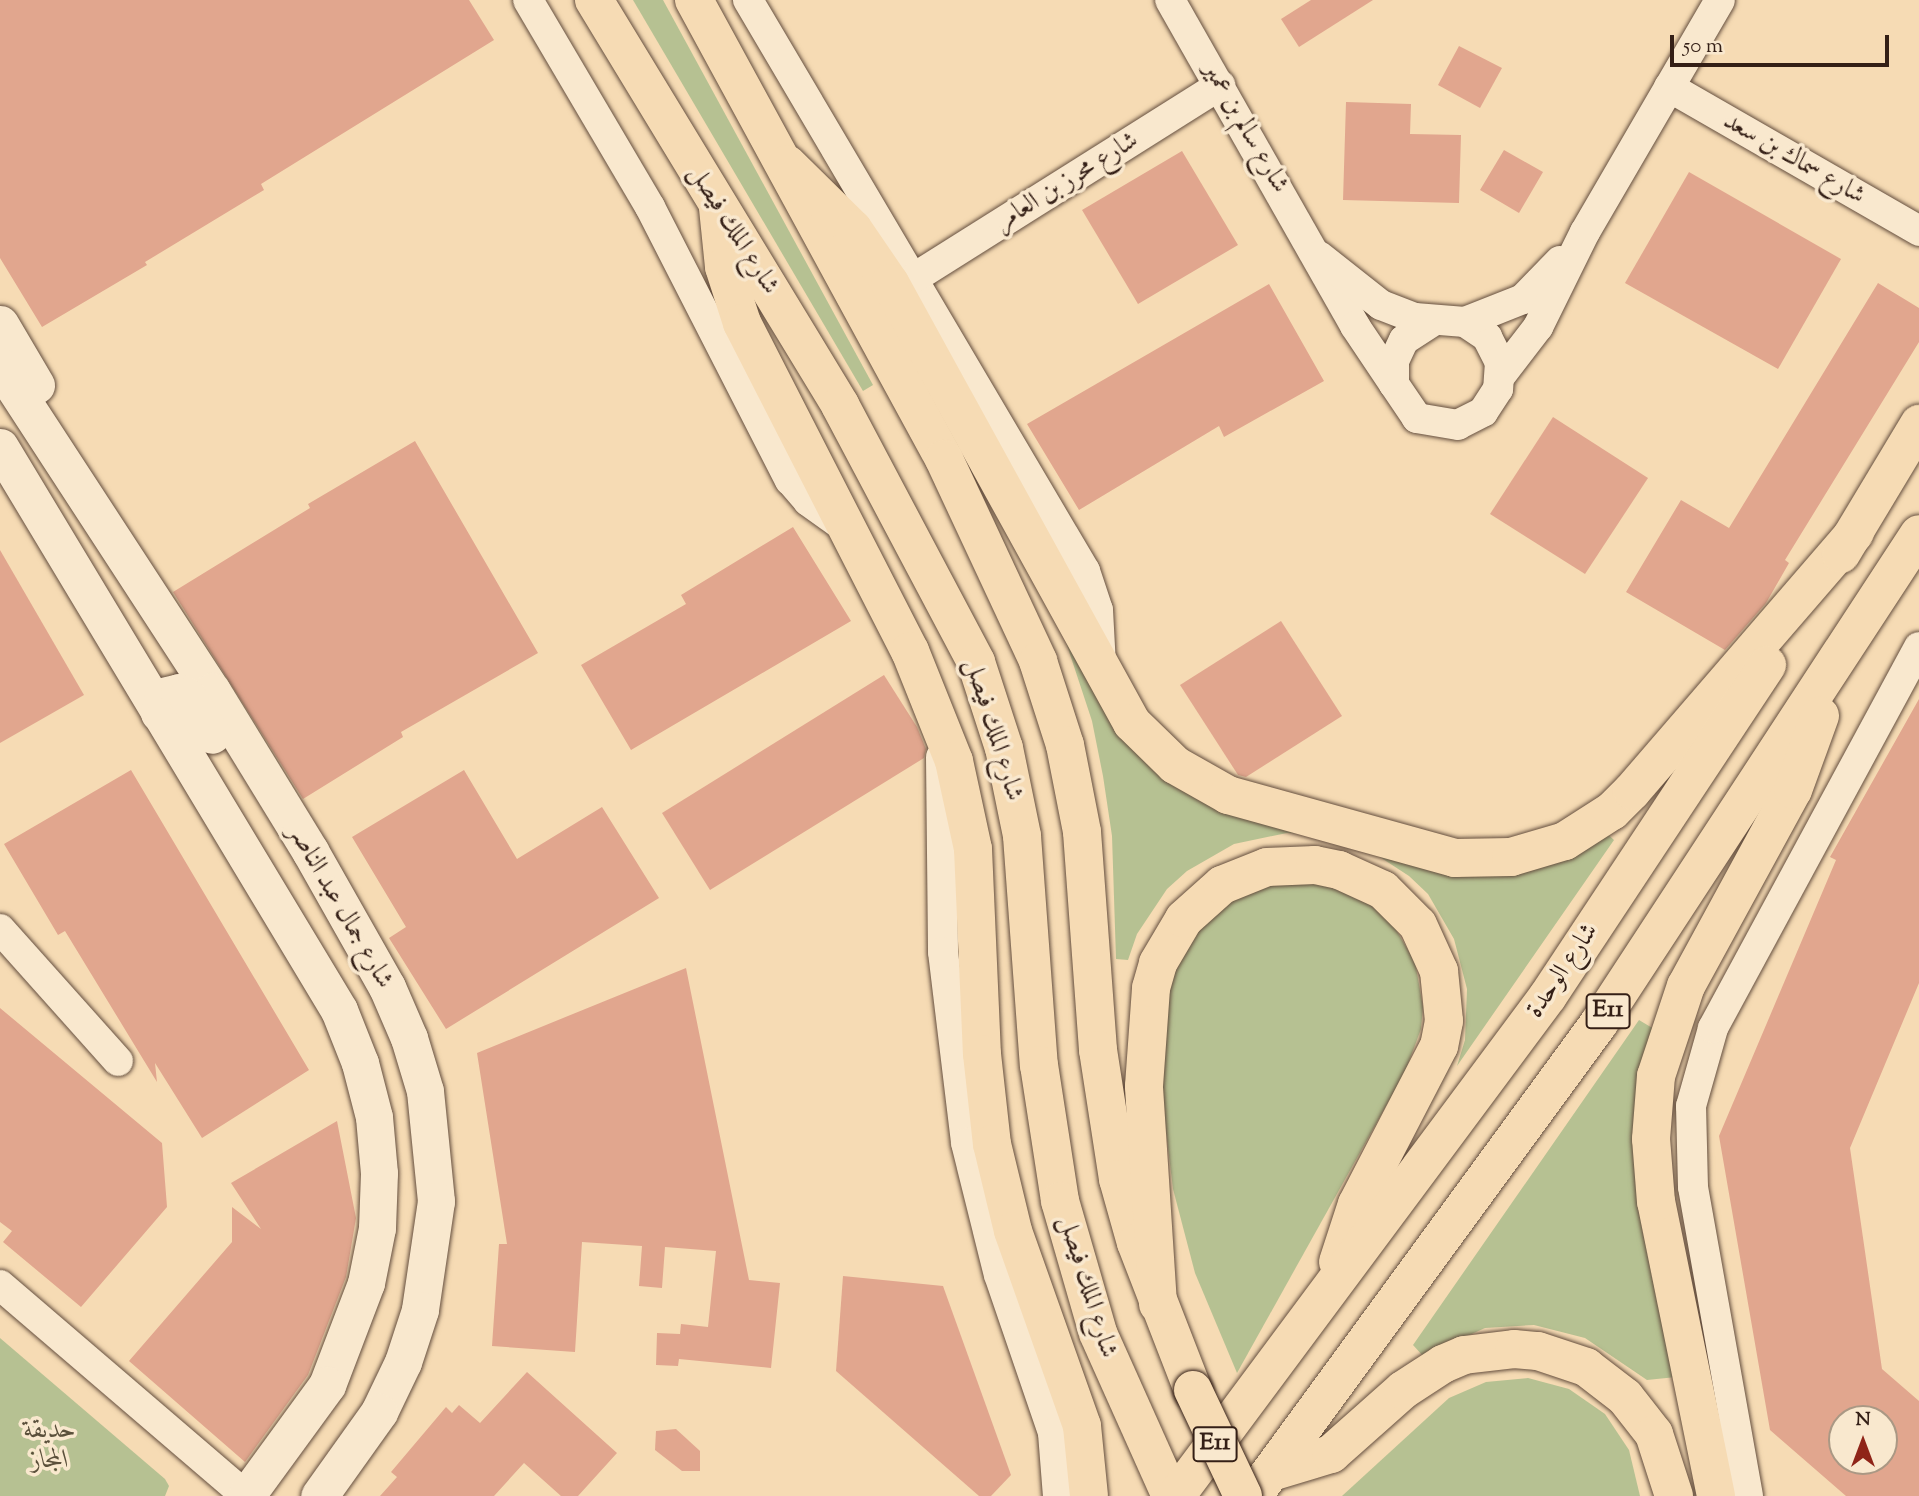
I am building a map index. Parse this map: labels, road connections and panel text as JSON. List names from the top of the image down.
{
  "streets": {
    "main road": ["شارع الملك فيصل", "شارع الوحدة", "E11"],
    "street": [
      "شارع سالم بن عمير",
      "شارع سماك بن سعد",
      "شارع محرز بن العامر",
      "شارع جمال عبد الناصر"
    ]
  },
  "crossings": [
    ["شارع سالم بن عمير", "شارع محرز بن العامر"],
    ["شارع الملك فيصل", "شارع الوحدة"]
  ],
  "parks": ["حديقة المجاز"],
  "scale_bar": "50 m",
  "north": "top"
}
